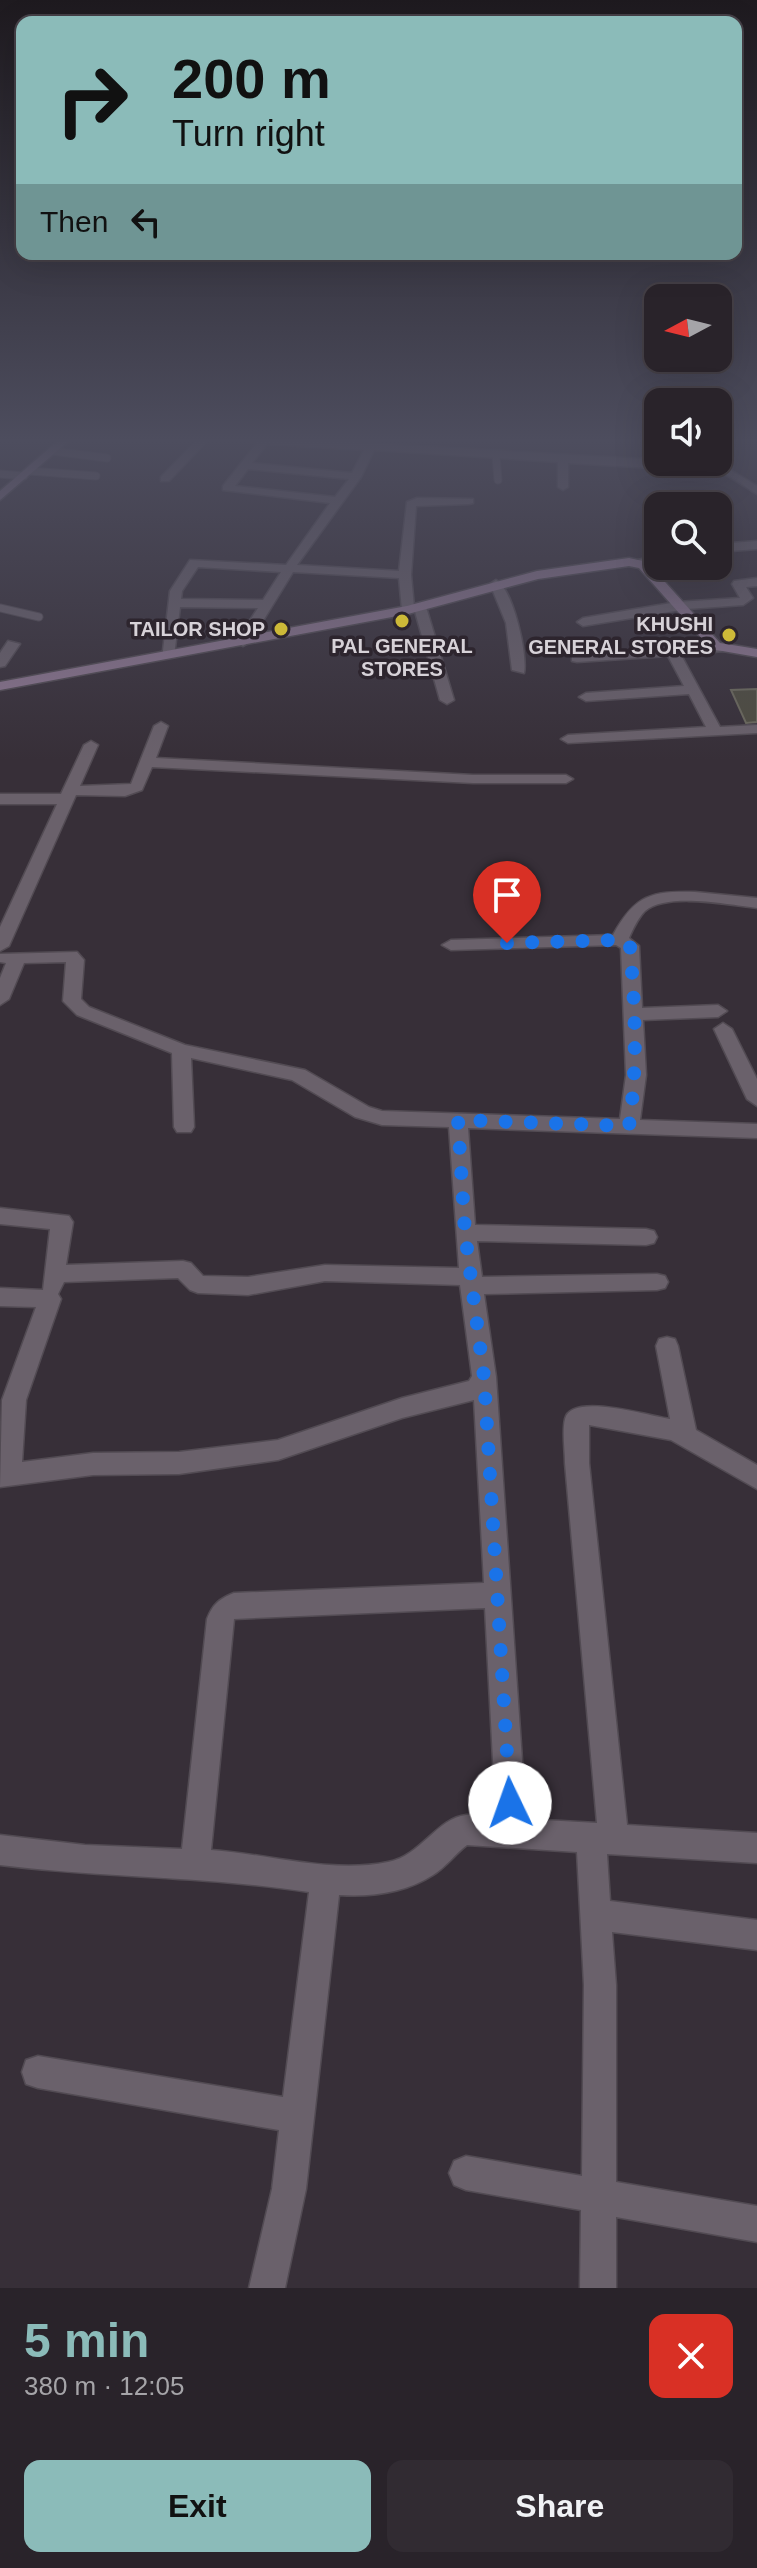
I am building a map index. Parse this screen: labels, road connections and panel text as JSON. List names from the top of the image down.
{
  "places": ["PAL GENERAL STORES", "TAILOR SHOP", "KHUSHI GENERAL STORES"],
  "north": "left",
  "page": {
    "turn": ["200 m", "Turn right"],
    "then": "Then",
    "heading": ["5 min", "380 m · 12:05"],
    "buttons": ["Exit", "Share"]
  }
}
